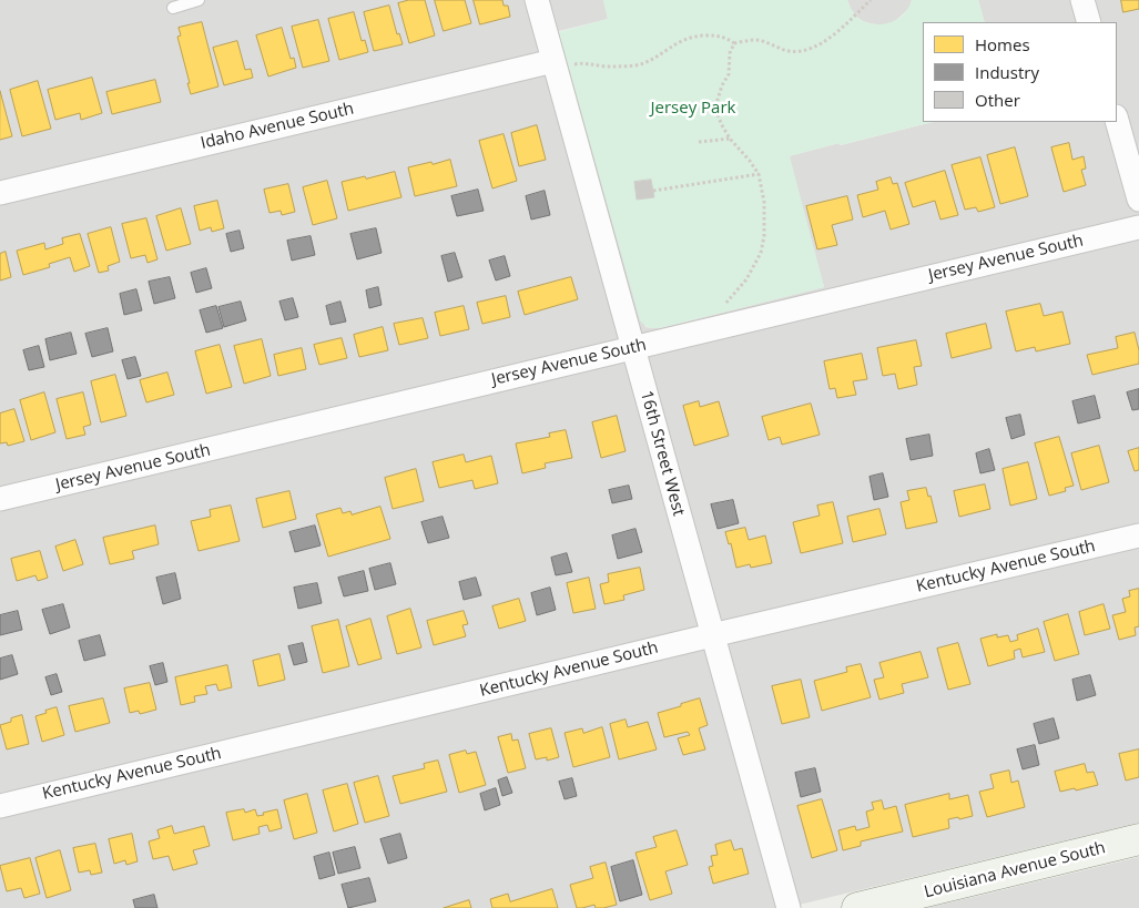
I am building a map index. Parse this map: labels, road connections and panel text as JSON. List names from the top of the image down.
{
  "streets": {
    "main road": ["Louisiana Avenue South"],
    "street": [
      "Idaho Avenue South",
      "Jersey Avenue South",
      "16th Street West",
      "Kentucky Avenue South"
    ]
  },
  "crossings": [
    ["Idaho Avenue South", "16th Street West"],
    ["Jersey Avenue South", "16th Street West"],
    ["16th Street West", "Kentucky Avenue South"]
  ],
  "parks": ["Jersey Park"],
  "legend": ["Homes", "Industry", "Other"]
}
